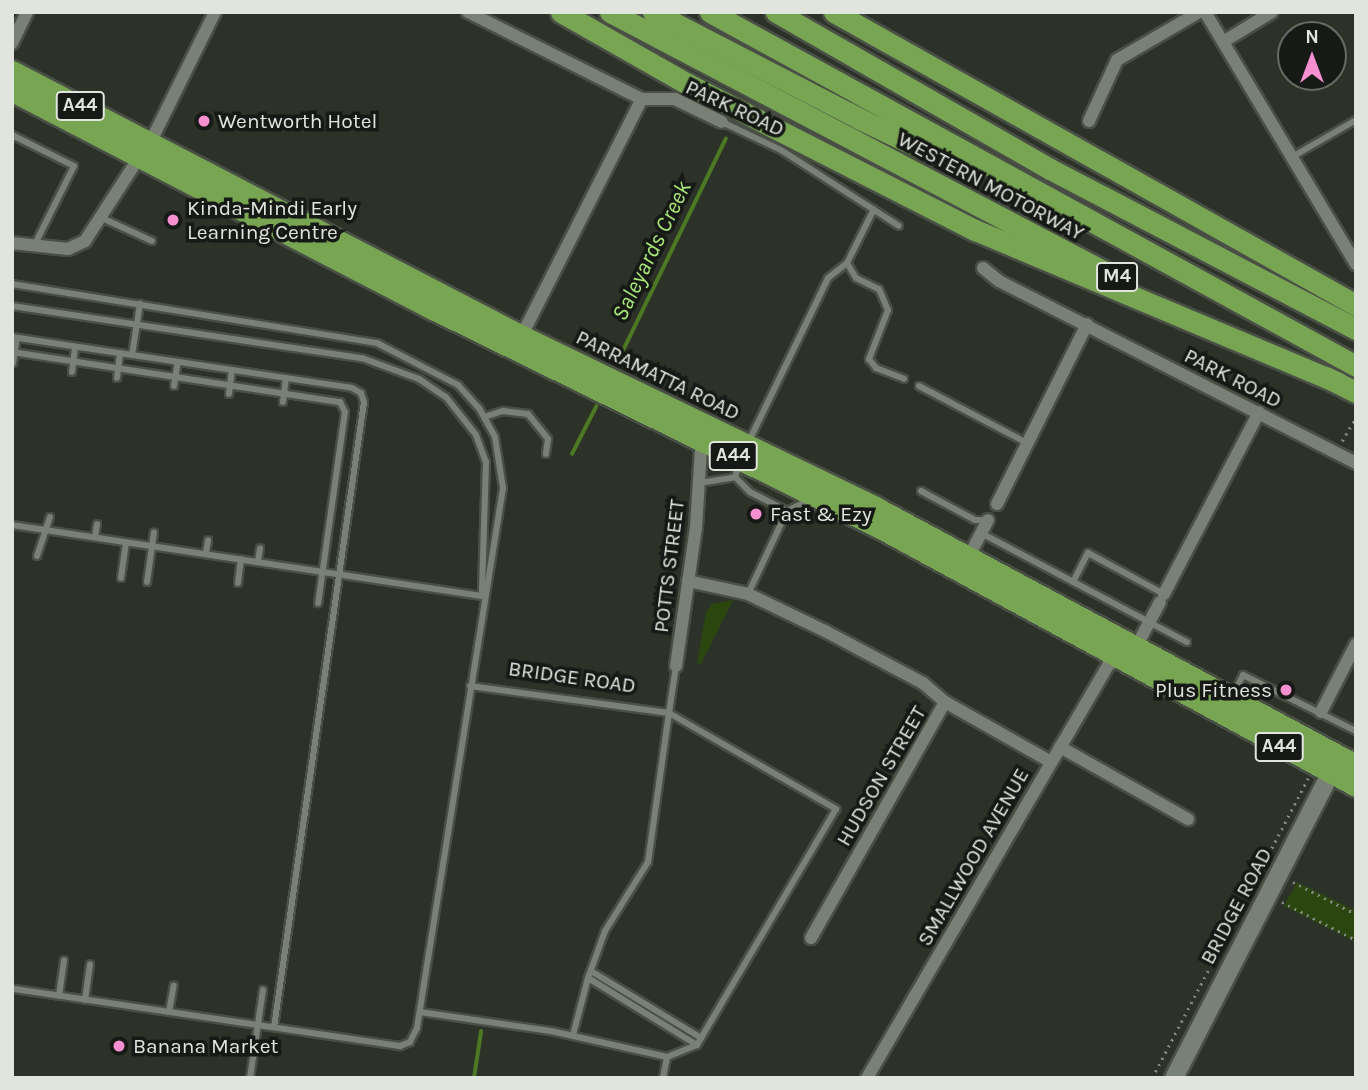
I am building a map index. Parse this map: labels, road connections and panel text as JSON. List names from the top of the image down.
{
  "streets": {
    "highway": [
      "A44",
      "WESTERN MOTORWAY",
      "M4",
      "PARRAMATTA ROAD"
    ],
    "street": [
      "PARK ROAD",
      "POTTS STREET",
      "BRIDGE ROAD",
      "HUDSON STREET",
      "SMALLWOOD AVENUE"
    ]
  },
  "crossings": [
    ["PARK ROAD", "SMALLWOOD AVENUE"],
    ["PARRAMATTA ROAD", "POTTS STREET"],
    ["PARRAMATTA ROAD", "BRIDGE ROAD"],
    ["PARRAMATTA ROAD", "SMALLWOOD AVENUE"],
    ["POTTS STREET", "BRIDGE ROAD"],
    ["HUDSON STREET", "SMALLWOOD AVENUE"]
  ],
  "water": ["Saleyards Creek"],
  "places": [
    "Wentworth Hotel",
    "Kinda-Mindi Early Learning Centre",
    "Fast & Ezy",
    "Plus Fitness",
    "Banana Market"
  ],
  "north": "top"
}
